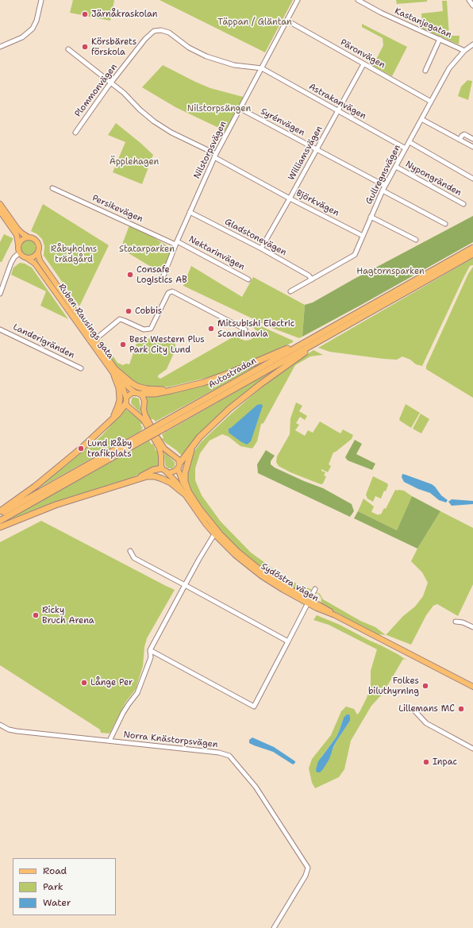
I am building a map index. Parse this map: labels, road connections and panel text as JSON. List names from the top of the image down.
{
  "streets": {
    "highway": ["Autostradan"],
    "main road": ["Ruben Rausings gata", "Sydöstra vägen"],
    "street": [
      "Kastanjegatan",
      "Päronvägen",
      "Plommonvägen",
      "Astrakanvägen",
      "Syrénvägen",
      "Nilstorpsvägen",
      "Williamsvägen",
      "Gullregnsvägen",
      "Nypongränden",
      "Björkvägen",
      "Persikevägen",
      "Gladstonevägen",
      "Nektarinvägen",
      "Landerigränden",
      "Norra Knästorpsvägen"
    ]
  },
  "crossings": [
    ["Kastanjegatan", "Gullregnsvägen"],
    ["Päronvägen", "Nilstorpsvägen"],
    ["Päronvägen", "Williamsvägen"],
    ["Päronvägen", "Gullregnsvägen"],
    ["Plommonvägen", "Astrakanvägen"],
    ["Plommonvägen", "Nilstorpsvägen"],
    ["Plommonvägen", "Björkvägen"],
    ["Astrakanvägen", "Nilstorpsvägen"],
    ["Astrakanvägen", "Williamsvägen"],
    ["Astrakanvägen", "Gullregnsvägen"],
    ["Syrénvägen", "Nilstorpsvägen"],
    ["Syrénvägen", "Williamsvägen"],
    ["Syrénvägen", "Gullregnsvägen"],
    ["Nilstorpsvägen", "Björkvägen"],
    ["Nilstorpsvägen", "Persikevägen"],
    ["Nilstorpsvägen", "Gladstonevägen"],
    ["Nilstorpsvägen", "Nektarinvägen"],
    ["Williamsvägen", "Björkvägen"],
    ["Williamsvägen", "Gladstonevägen"],
    ["Gullregnsvägen", "Nypongränden"],
    ["Gullregnsvägen", "Björkvägen"],
    ["Gullregnsvägen", "Gladstonevägen"],
    ["Persikevägen", "Nektarinvägen"]
  ],
  "parks": [
    "Täppan / Gläntan",
    "Nilstorpsängen",
    "Äpplehagen",
    "Råbyholms trädgård",
    "Statarparken",
    "Hagtornsparken"
  ],
  "places": [
    "Järnåkraskolan",
    "Körsbärets förskola",
    "Consafe Logistics AB",
    "Cobbis",
    "Mitsubishi Electric Scandinavia",
    "Best Western Plus Park City Lund",
    "Lund Råby trafikplats",
    "Ricky Bruch Arena",
    "Långe Per",
    "Folkes biluthyrning",
    "Lillemans MC",
    "Inpac"
  ],
  "legend": ["Road", "Park", "Water"]
}
